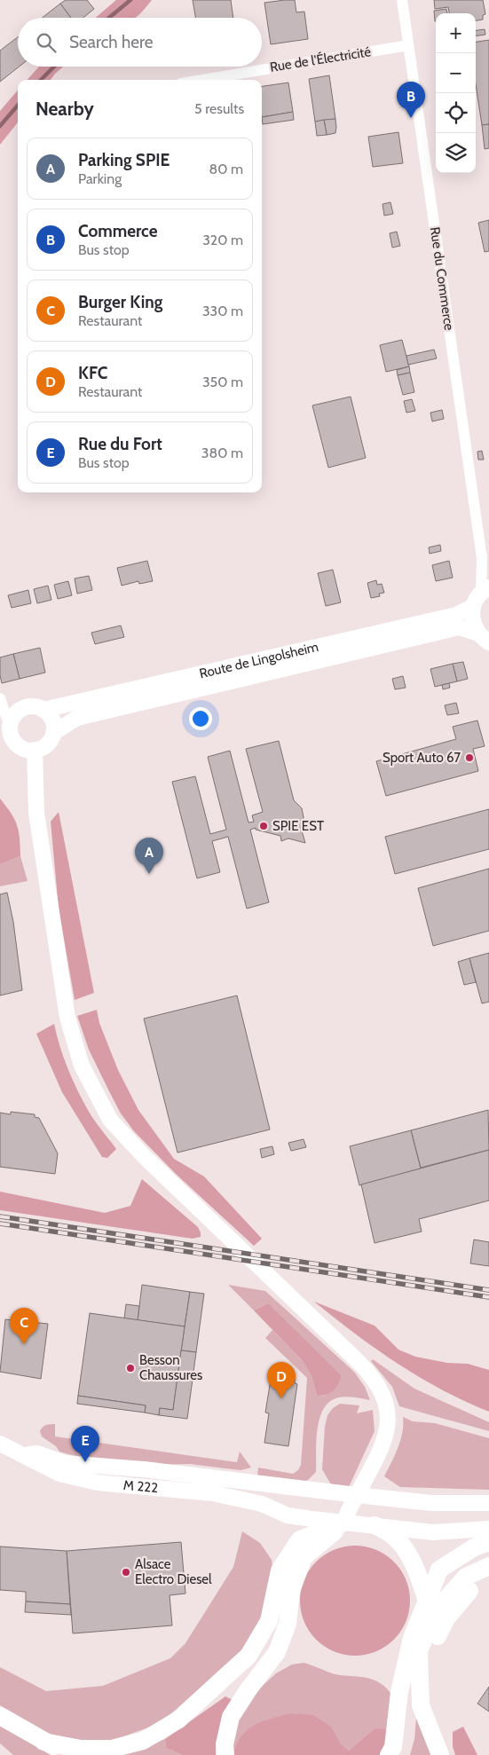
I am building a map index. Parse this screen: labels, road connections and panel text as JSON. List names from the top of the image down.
{
  "streets": {
    "main road": ["Route de Lingolsheim", "M 222"],
    "street": ["Rue de l'Électricité", "Rue du Commerce"]
  },
  "crossings": [
    ["Rue de l'Électricité", "Rue du Commerce"]
  ],
  "places": [
    "Sport Auto 67",
    "SPIE EST",
    "Besson Chaussures",
    "Alsace Electro Diesel"
  ],
  "page": {
    "map_buttons": ["+", "−"],
    "search": "Search here",
    "heading": ["Nearby", "5 results"],
    "pins": [
      "B",
      "A",
      "C",
      "D",
      "E"
    ],
    "list": [
      {
        "mark": "A",
        "name": "Parking SPIE",
        "note": "Parking",
        "value": "80 m"
      },
      {
        "mark": "B",
        "name": "Commerce",
        "note": "Bus stop",
        "value": "320 m"
      },
      {
        "mark": "C",
        "name": "Burger King",
        "note": "Restaurant",
        "value": "330 m"
      },
      {
        "mark": "D",
        "name": "KFC",
        "note": "Restaurant",
        "value": "350 m"
      },
      {
        "mark": "E",
        "name": "Rue du Fort",
        "note": "Bus stop",
        "value": "380 m"
      }
    ]
  }
}
